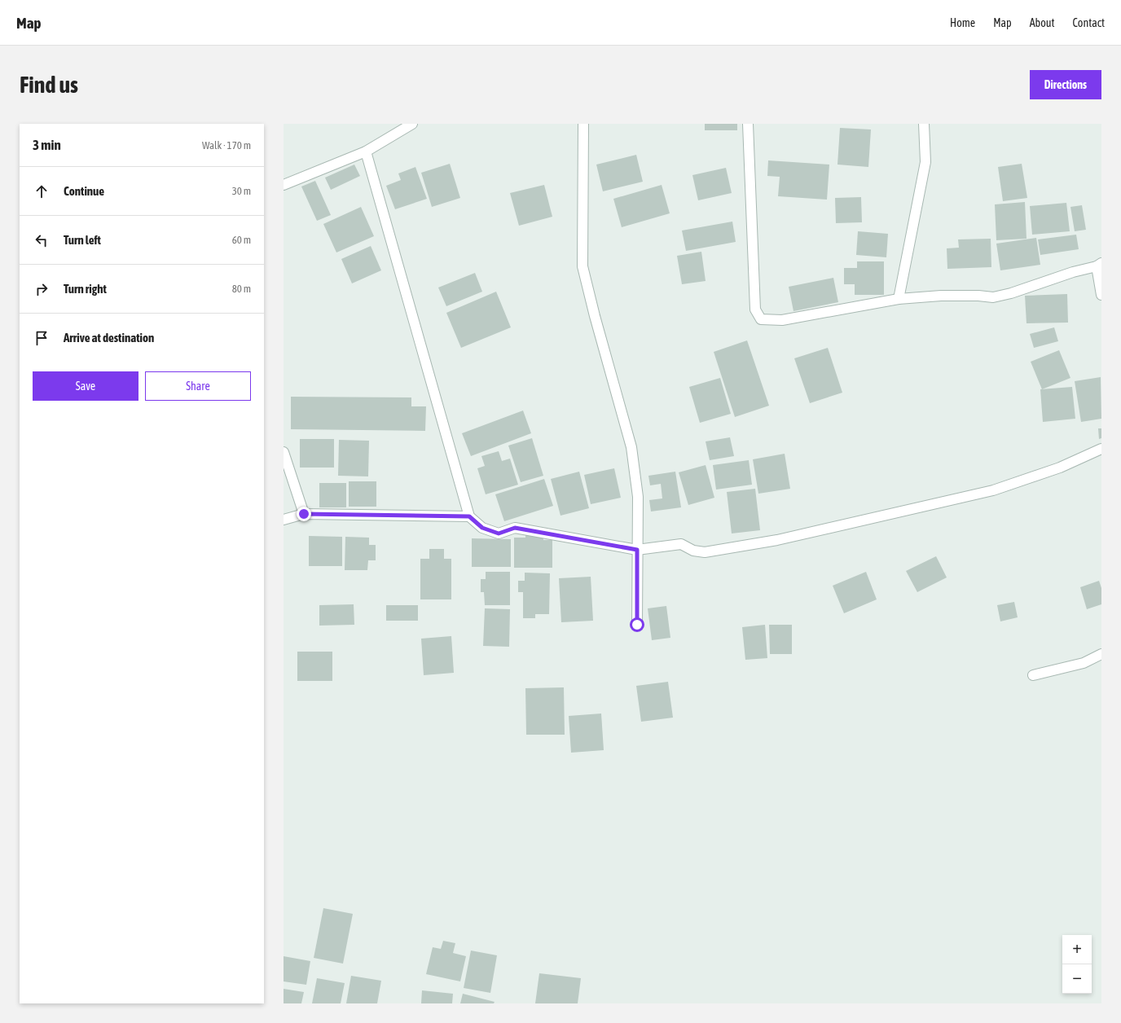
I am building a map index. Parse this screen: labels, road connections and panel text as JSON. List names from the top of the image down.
{
  "page": {
    "header": "Map",
    "nav": [
      "Home",
      "Map",
      "About",
      "Contact"
    ],
    "buttons": [
      "Directions",
      ["Save", "Share"]
    ],
    "title": "Find us",
    "heading": ["3 min", "Walk · 170 m"],
    "list": [
      ["Continue", "30 m"],
      ["Turn left", "60 m"],
      ["Turn right", "80 m"],
      "Arrive at destination"
    ],
    "map_buttons": ["+", "−"]
  }
}
